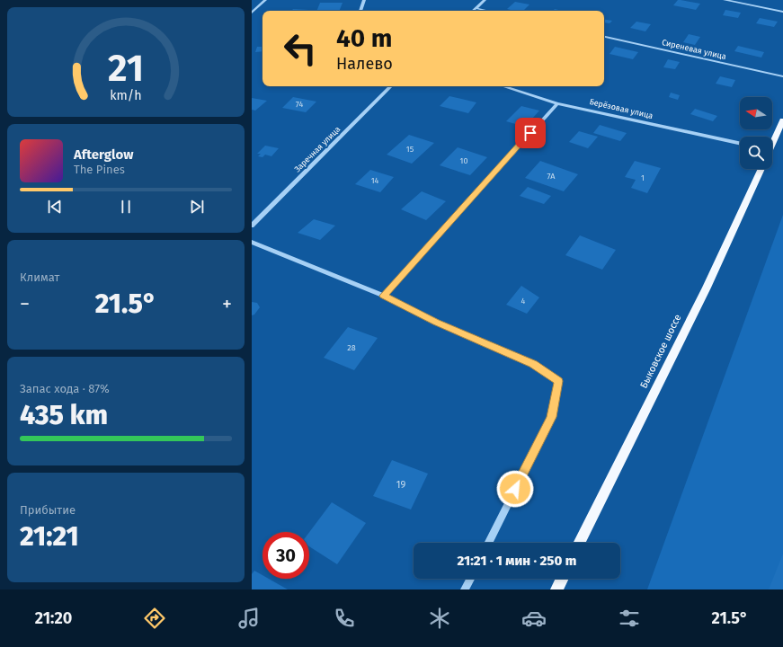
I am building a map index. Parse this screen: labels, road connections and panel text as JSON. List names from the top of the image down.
{
  "streets": {
    "main road": ["Быковское шоссе"],
    "street": ["Сиреневая улица", "Берёзовая улица", "Заречная улица"]
  },
  "house_numbers": [
    "74",
    "15",
    "10",
    "7А",
    "1",
    "14",
    "4",
    "28",
    "19"
  ],
  "north": "left",
  "page": {
    "turn": ["40 m", "Налево"],
    "song": ["Afterglow", "The Pines"],
    "tile": [
      "Климат",
      ["Запас хода · 87%", "435 km"],
      ["Прибытие", "21:21"]
    ],
    "heat": ["−", "21.5°", "+"],
    "limit": "30",
    "trip": "21:21 · 1 мин · 250 m",
    "tabs": ["21:20", "21.5°"],
    "gauge": ["21", "km/h"]
  }
}
